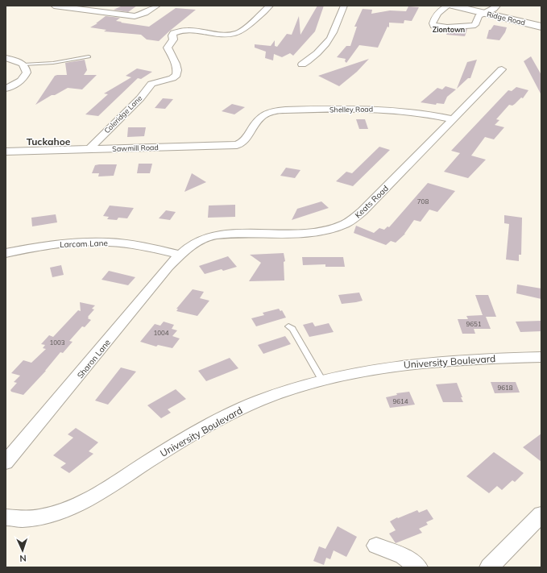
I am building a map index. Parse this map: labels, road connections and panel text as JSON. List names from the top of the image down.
{
  "streets": {
    "street": [
      "Ridge Road",
      "Shelley Road",
      "Coleridge Lane",
      "Sawmill Road",
      "Keats Road",
      "Larcom Lane",
      "Sharon Lane",
      "University Boulevard"
    ]
  },
  "crossings": [
    ["Shelley Road", "Sawmill Road"],
    ["Shelley Road", "Keats Road"],
    ["Coleridge Lane", "Sawmill Road"],
    ["Keats Road", "Larcom Lane"],
    ["Keats Road", "Sharon Lane"],
    ["Larcom Lane", "Sharon Lane"]
  ],
  "districts": ["Ziontown", "Tuckahoe"],
  "house_numbers": [
    "708",
    "9651",
    "1004",
    "1003",
    "9618",
    "9614"
  ],
  "north": "bottom"
}
